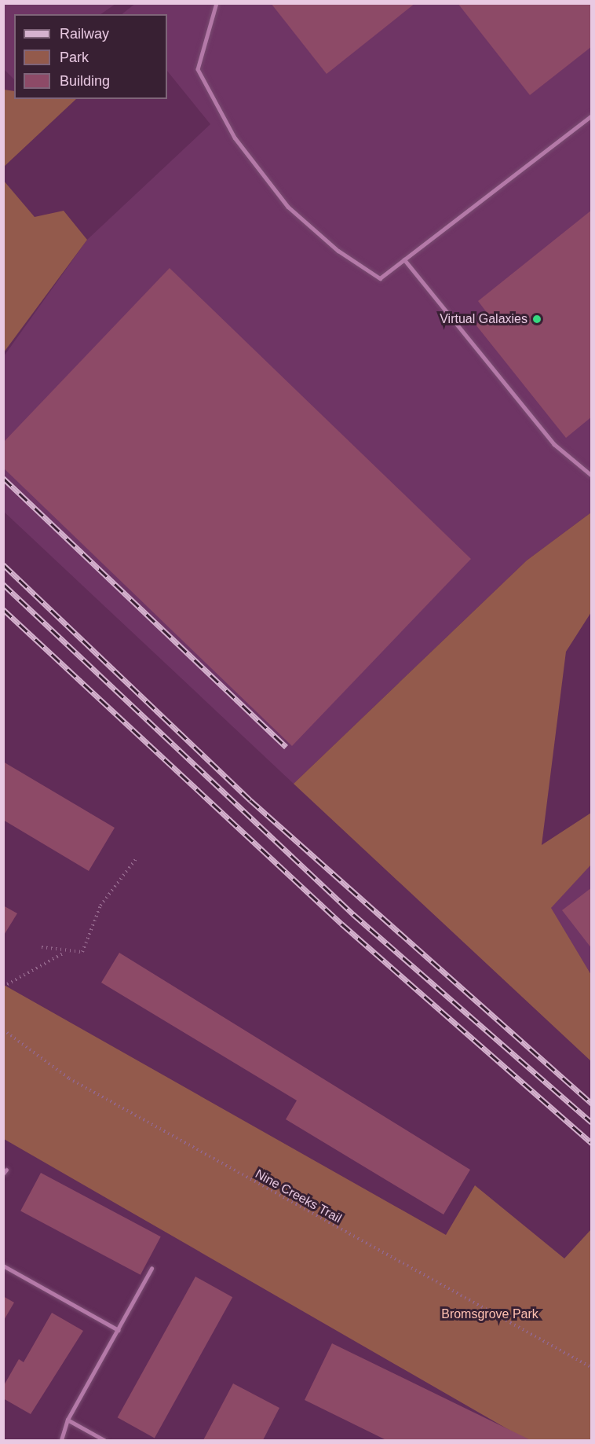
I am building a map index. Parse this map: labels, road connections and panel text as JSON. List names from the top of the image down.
{
  "streets": {
    "path": ["Nine Creeks Trail"]
  },
  "parks": ["Bromsgrove Park"],
  "places": ["Virtual Galaxies"],
  "legend": ["Railway", "Park", "Building"]
}
